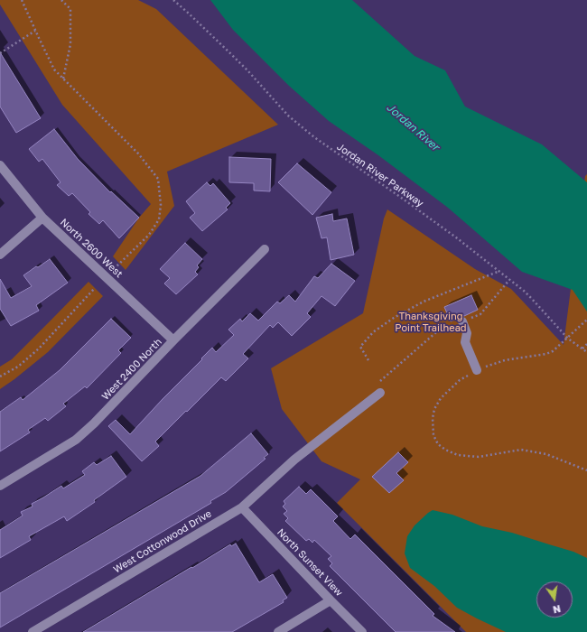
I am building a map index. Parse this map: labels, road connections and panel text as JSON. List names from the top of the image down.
{
  "streets": {
    "street": [
      "North 2600 West",
      "West 2400 North",
      "West Cottonwood Drive",
      "North Sunset View"
    ],
    "path": ["Jordan River Parkway"]
  },
  "crossings": [
    ["North 2600 West", "West 2400 North"],
    ["West Cottonwood Drive", "North Sunset View"]
  ],
  "water": ["Jordan River"],
  "parks": ["Thanksgiving Point Trailhead"],
  "north": "bottom"
}
